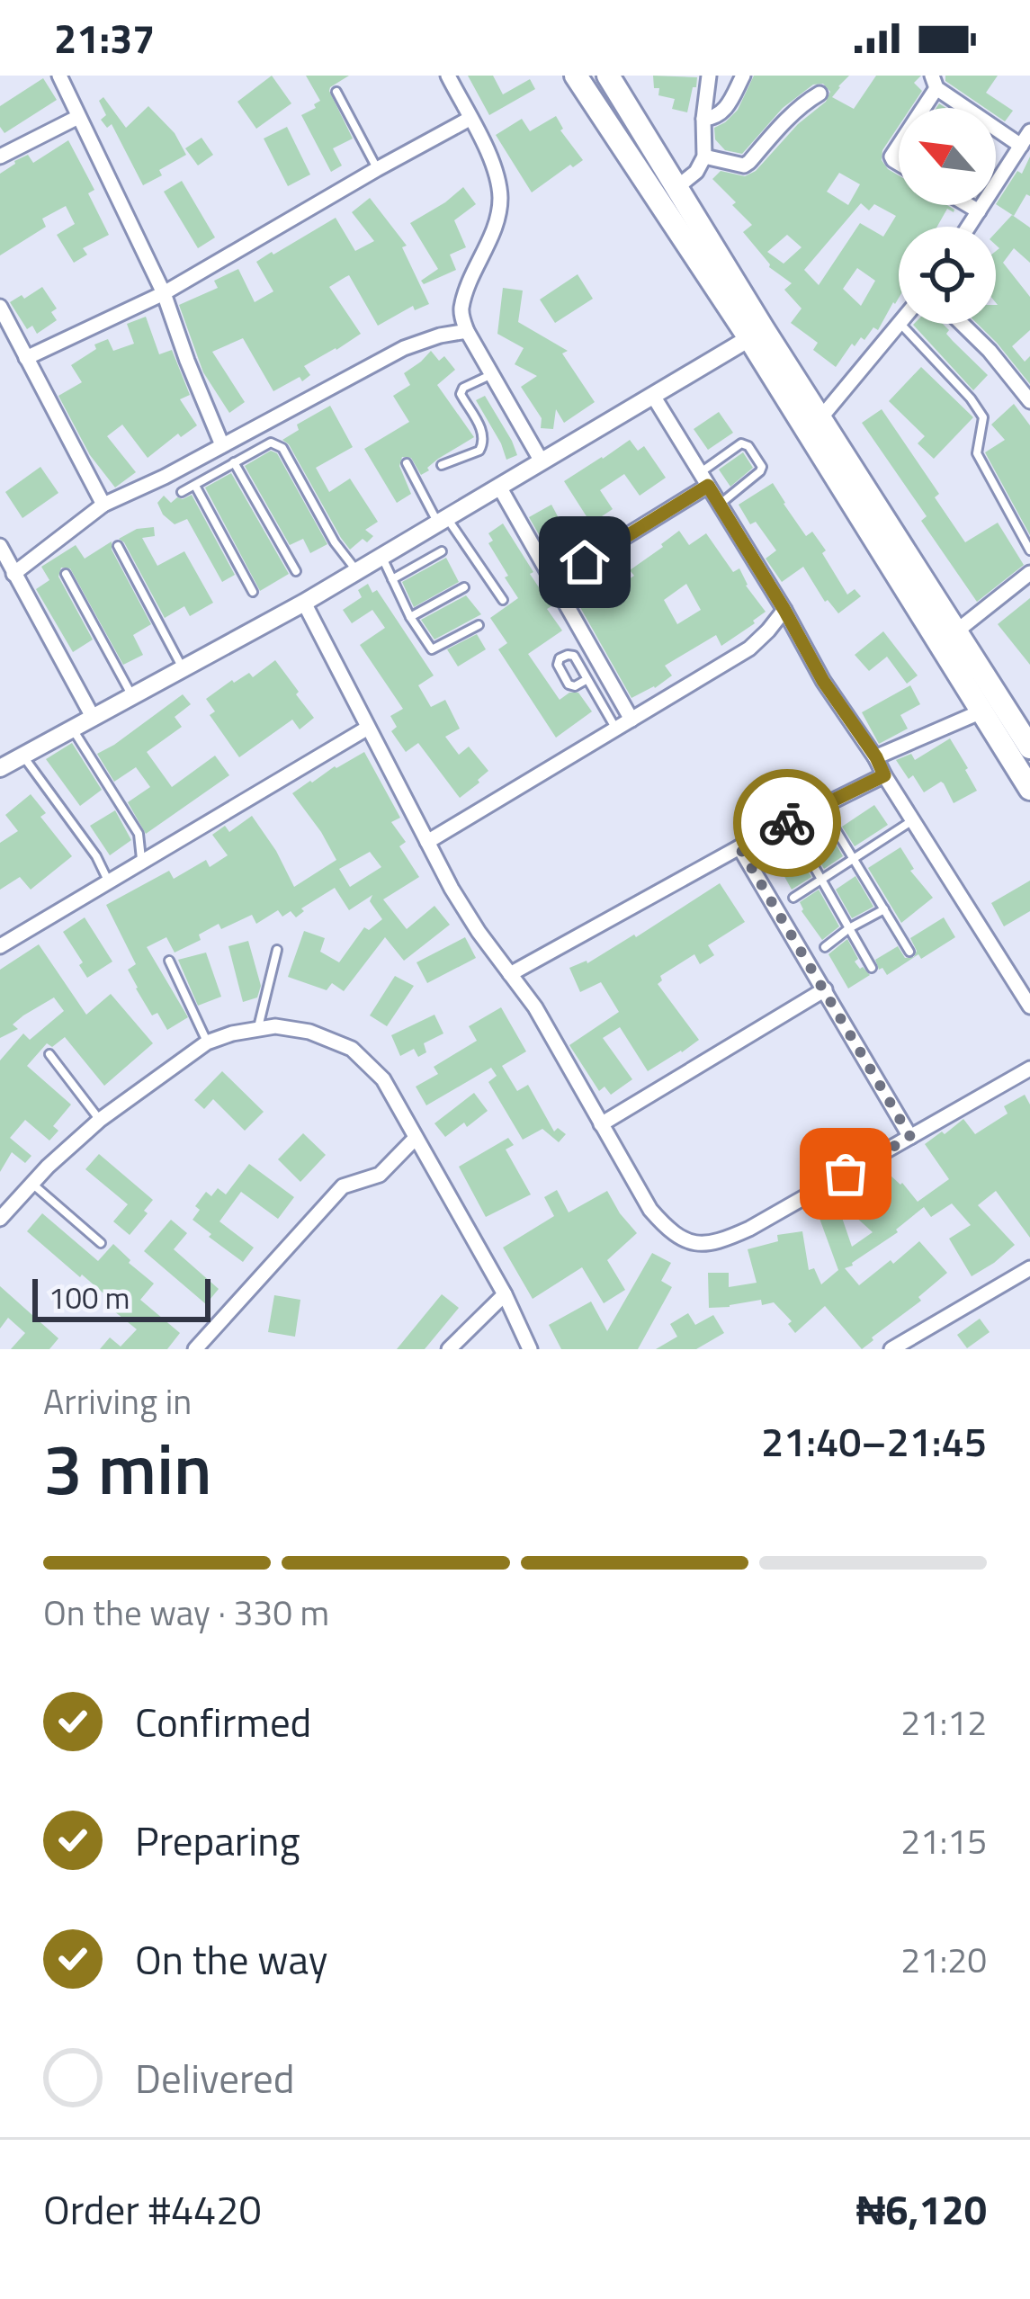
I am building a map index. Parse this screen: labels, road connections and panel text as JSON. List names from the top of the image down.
{
  "scale_bar": "100 m",
  "north": "top left",
  "page": {
    "status": "21:37",
    "scale": "100 m",
    "heading": ["3 min", "Arriving in", "21:40–21:45"],
    "panel": ["Order #4420", "₦6,120"],
    "bar": "On the way · 330 m",
    "list": [
      ["Confirmed", "21:12"],
      ["Preparing", "21:15"],
      ["On the way", "21:20"],
      "Delivered"
    ]
  }
}
